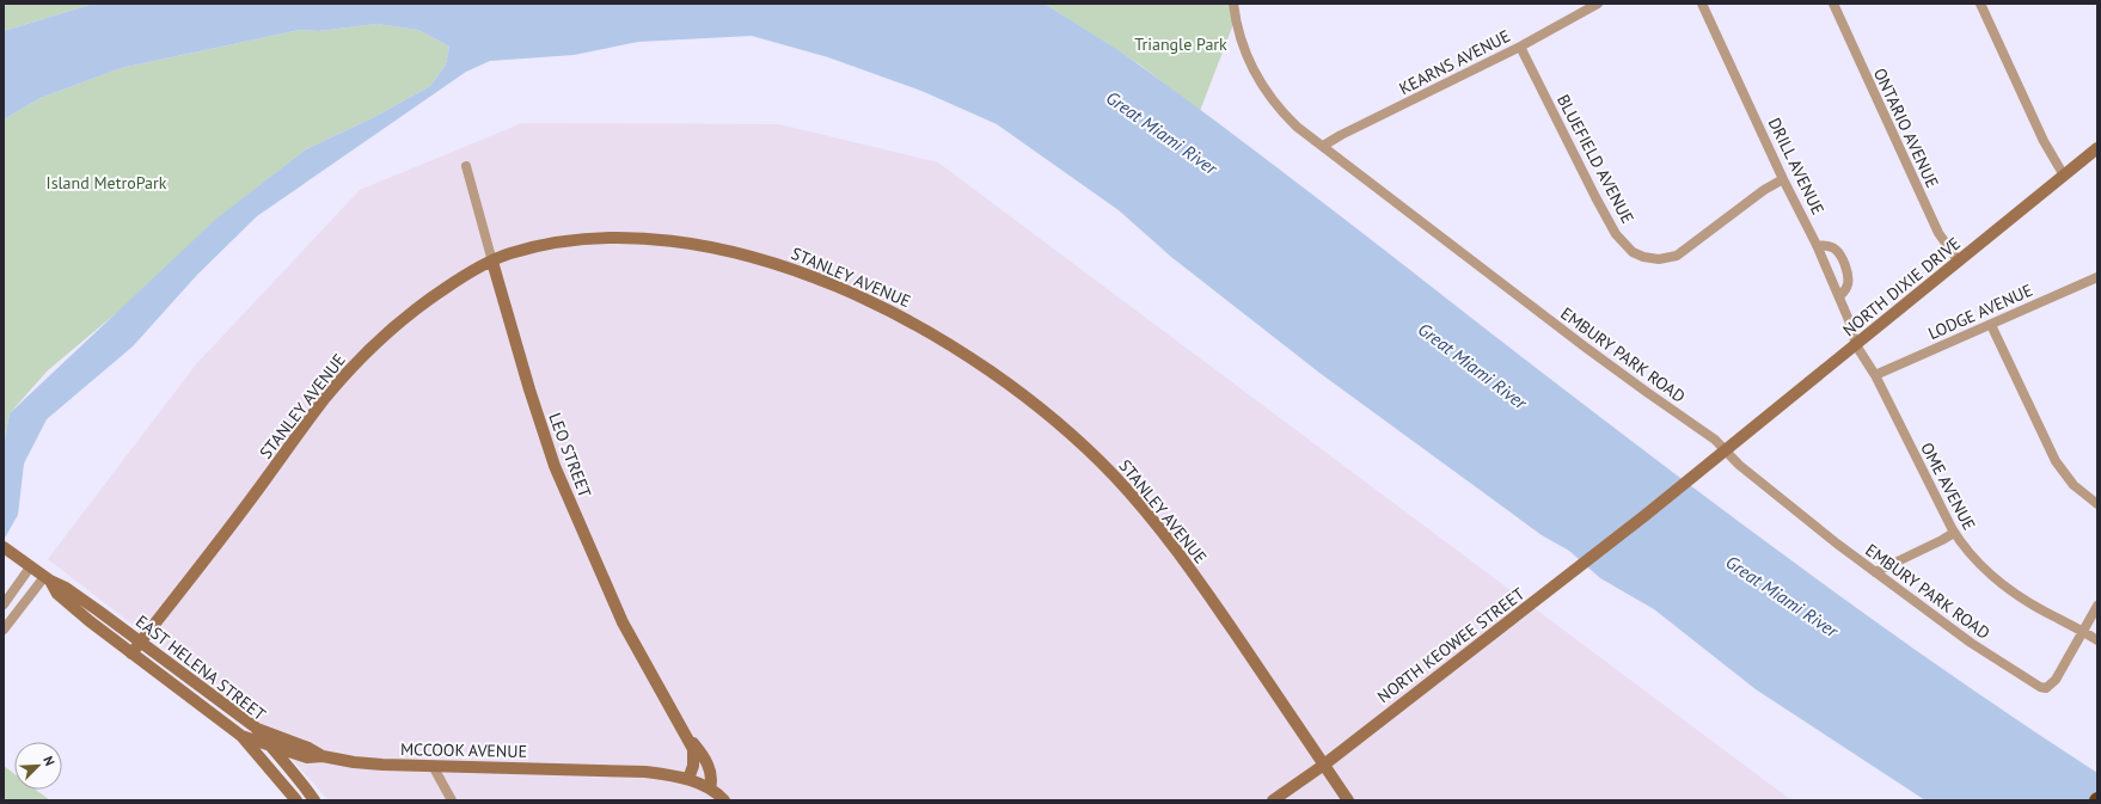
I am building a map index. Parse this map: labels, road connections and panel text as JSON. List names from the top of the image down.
{
  "streets": {
    "street": [
      "KEARNS AVENUE",
      "ONTARIO AVENUE",
      "BLUEFIELD AVENUE",
      "DRILL AVENUE",
      "STANLEY AVENUE",
      "NORTH DIXIE DRIVE",
      "LODGE AVENUE",
      "EMBURY PARK ROAD",
      "LEO STREET",
      "OME AVENUE",
      "NORTH KEOWEE STREET",
      "EAST HELENA STREET",
      "MCCOOK AVENUE"
    ]
  },
  "crossings": [
    ["KEARNS AVENUE", "BLUEFIELD AVENUE"],
    ["KEARNS AVENUE", "EMBURY PARK ROAD"],
    ["ONTARIO AVENUE", "NORTH DIXIE DRIVE"],
    ["BLUEFIELD AVENUE", "DRILL AVENUE"],
    ["DRILL AVENUE", "NORTH DIXIE DRIVE"],
    ["DRILL AVENUE", "OME AVENUE"],
    ["STANLEY AVENUE", "LEO STREET"],
    ["STANLEY AVENUE", "NORTH KEOWEE STREET"],
    ["STANLEY AVENUE", "EAST HELENA STREET"],
    ["NORTH DIXIE DRIVE", "EMBURY PARK ROAD"],
    ["NORTH DIXIE DRIVE", "OME AVENUE"],
    ["NORTH DIXIE DRIVE", "NORTH KEOWEE STREET"],
    ["LODGE AVENUE", "OME AVENUE"],
    ["EMBURY PARK ROAD", "OME AVENUE"],
    ["LEO STREET", "MCCOOK AVENUE"],
    ["EAST HELENA STREET", "MCCOOK AVENUE"]
  ],
  "water": ["Great Miami River"],
  "parks": ["Triangle Park", "Island MetroPark"],
  "north": "top right"
}
